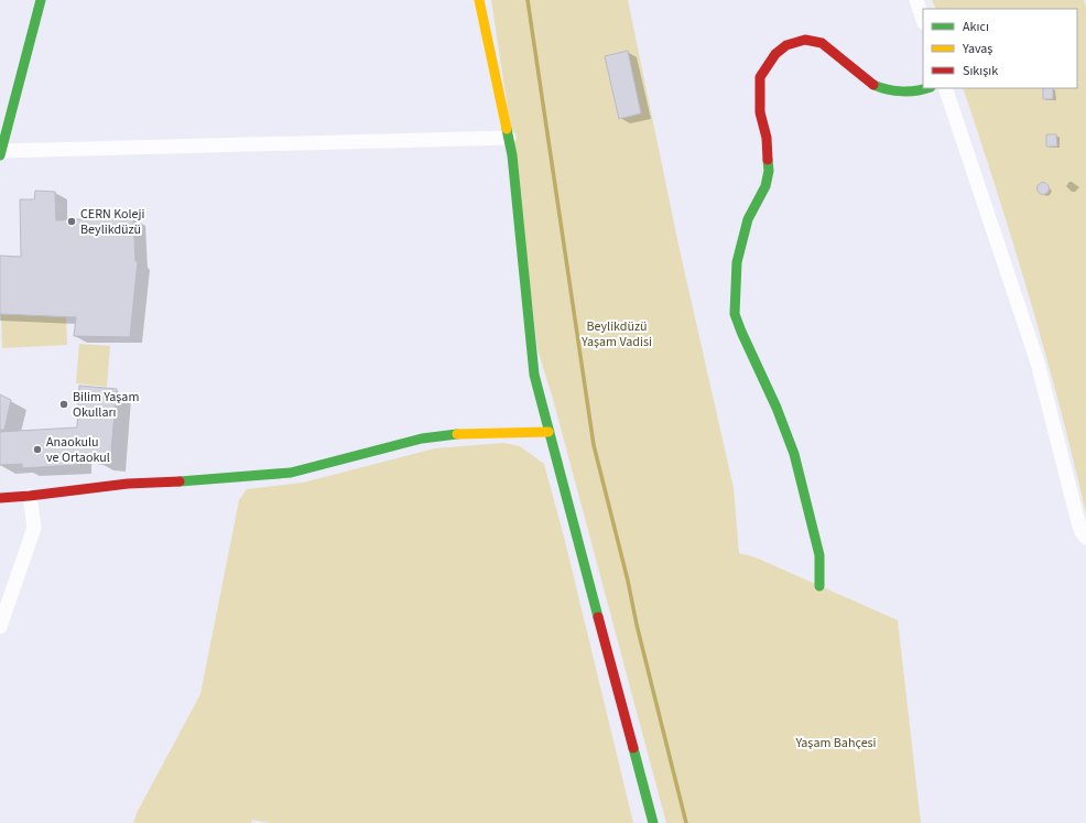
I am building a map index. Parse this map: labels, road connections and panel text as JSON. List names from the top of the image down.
{
  "parks": ["Beylikdüzü Yaşam Vadisi", "Yaşam Bahçesi"],
  "places": ["CERN Koleji Beylikdüzü", "Bilim Yaşam Okulları", "Anaokulu ve Ortaokul"],
  "legend": ["Akıcı", "Yavaş", "Sıkışık"]
}
